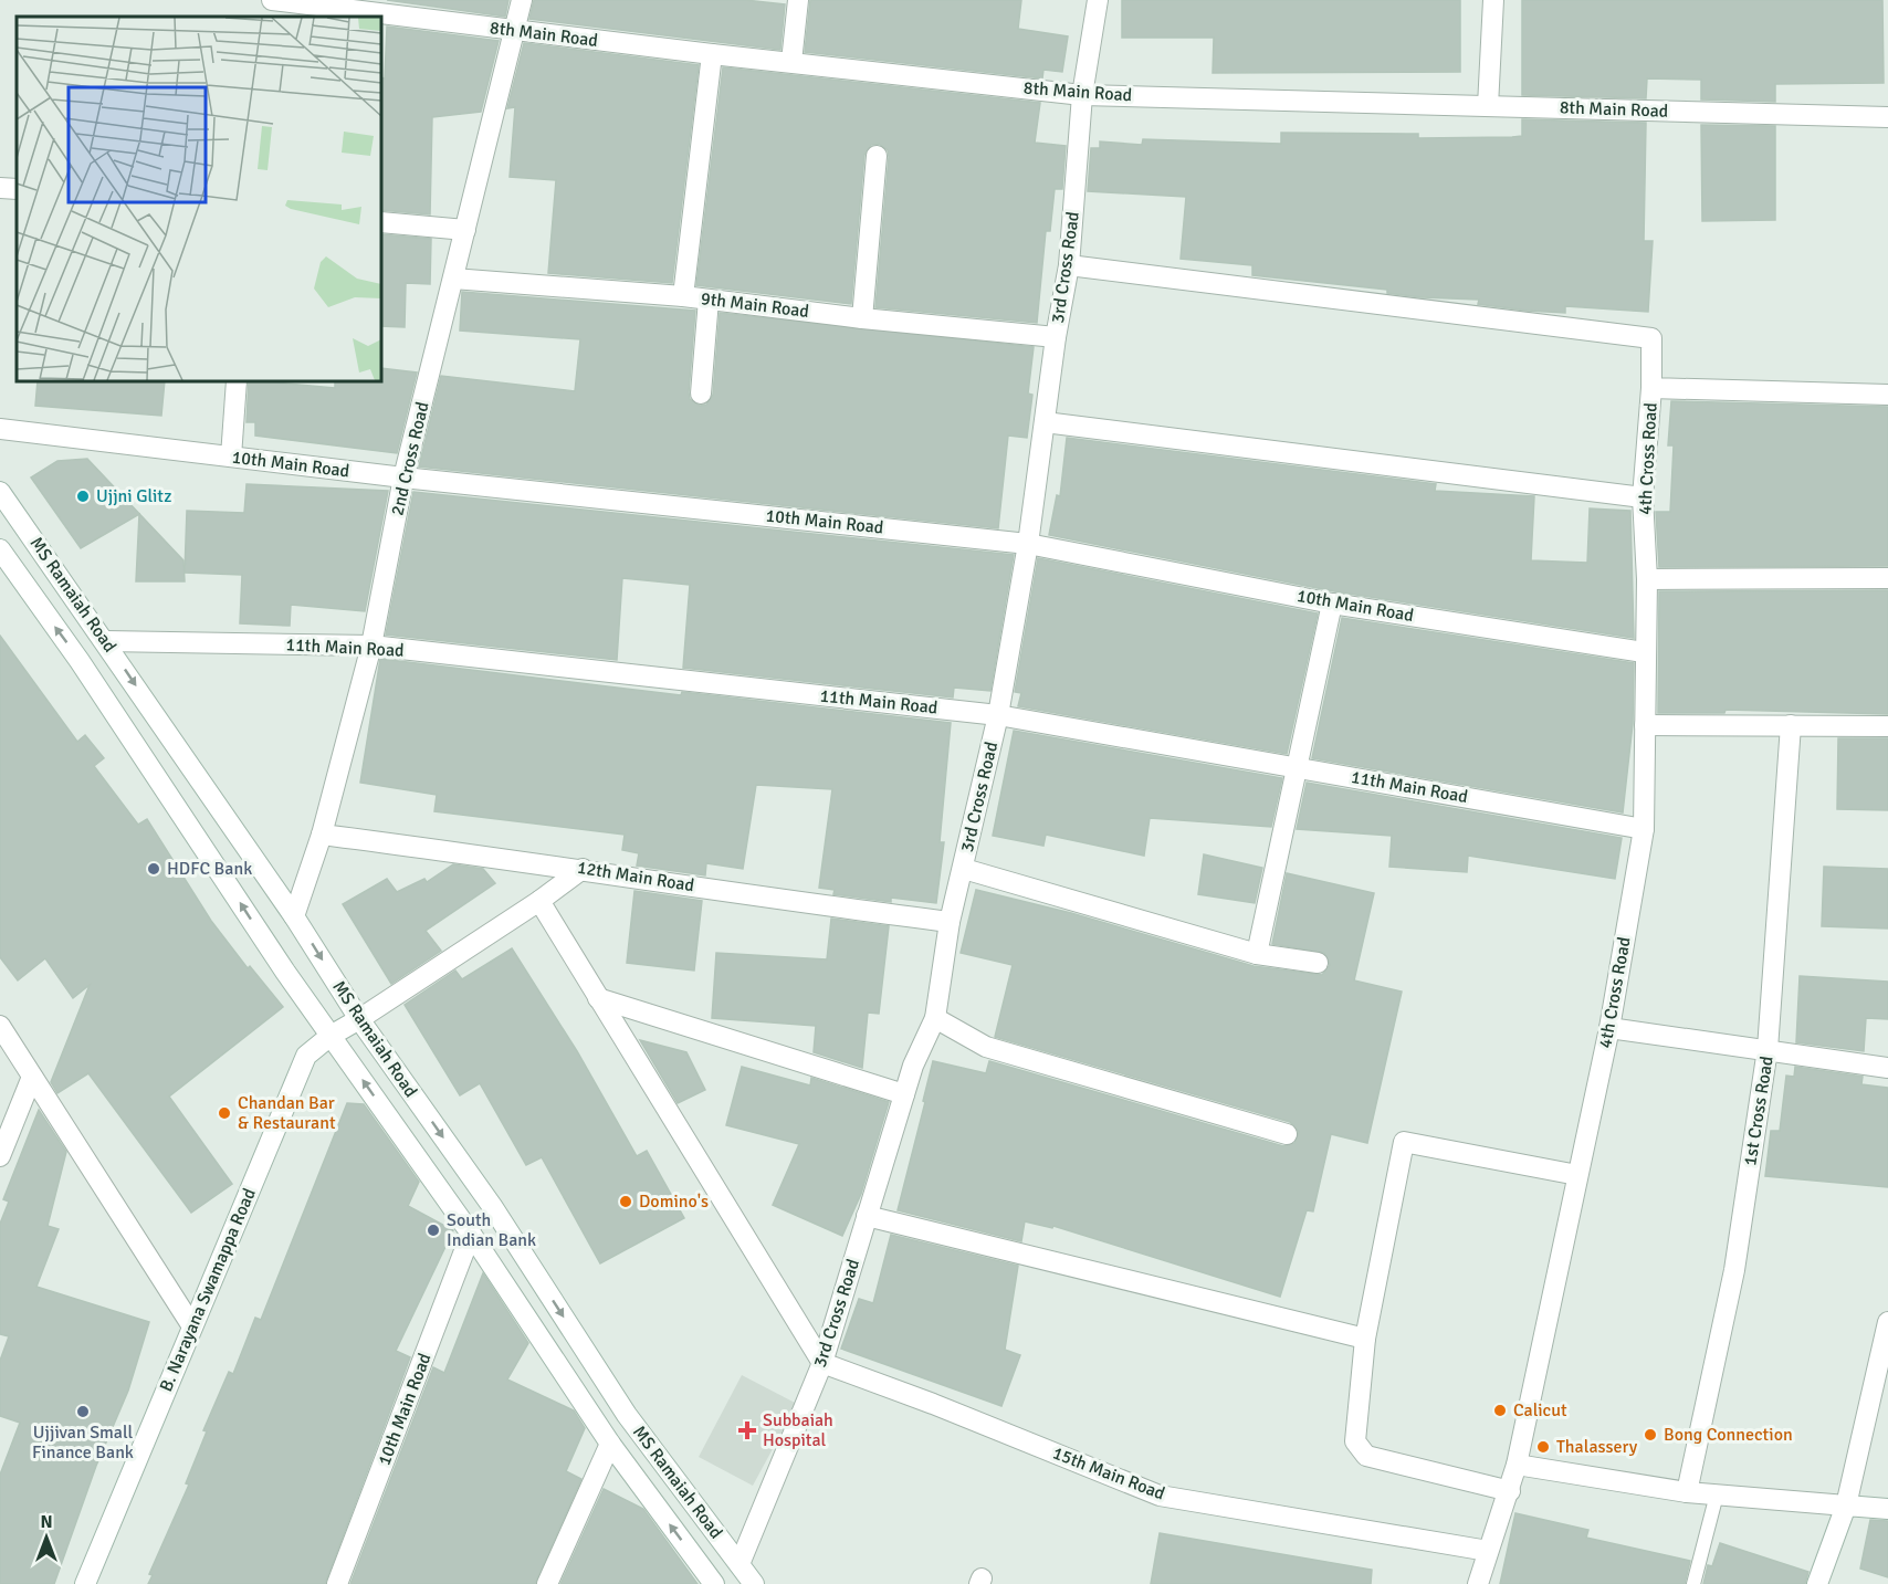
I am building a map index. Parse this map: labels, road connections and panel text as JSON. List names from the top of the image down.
{
  "streets": {
    "street": [
      "8th Main Road",
      "3rd Cross Road",
      "9th Main Road",
      "2nd Cross Road",
      "4th Cross Road",
      "10th Main Road",
      "MS Ramaiah Road",
      "11th Main Road",
      "12th Main Road",
      "1st Cross Road",
      "B. Narayana Swamappa Road",
      "15th Main Road"
    ]
  },
  "crossings": [
    ["8th Main Road", "3rd Cross Road"],
    ["8th Main Road", "2nd Cross Road"],
    ["3rd Cross Road", "9th Main Road"],
    ["3rd Cross Road", "4th Cross Road"],
    ["3rd Cross Road", "10th Main Road"],
    ["3rd Cross Road", "MS Ramaiah Road"],
    ["3rd Cross Road", "11th Main Road"],
    ["3rd Cross Road", "12th Main Road"],
    ["3rd Cross Road", "15th Main Road"],
    ["9th Main Road", "2nd Cross Road"],
    ["2nd Cross Road", "10th Main Road"],
    ["2nd Cross Road", "MS Ramaiah Road"],
    ["2nd Cross Road", "11th Main Road"],
    ["2nd Cross Road", "12th Main Road"],
    ["4th Cross Road", "10th Main Road"],
    ["4th Cross Road", "11th Main Road"],
    ["4th Cross Road", "15th Main Road"],
    ["10th Main Road", "MS Ramaiah Road"],
    ["MS Ramaiah Road", "11th Main Road"],
    ["MS Ramaiah Road", "B. Narayana Swamappa Road"],
    ["12th Main Road", "B. Narayana Swamappa Road"]
  ],
  "places": {
    "other": [
      "Ujjni Glitz",
      "HDFC Bank",
      "Chandan Bar & Restaurant",
      "Domino's",
      "South Indian Bank",
      "Calicut",
      "Ujjivan Small Finance Bank",
      "Bong Connection",
      "Thalassery"
    ],
    "health": ["Subbaiah Hospital"]
  },
  "north": "top"
}
